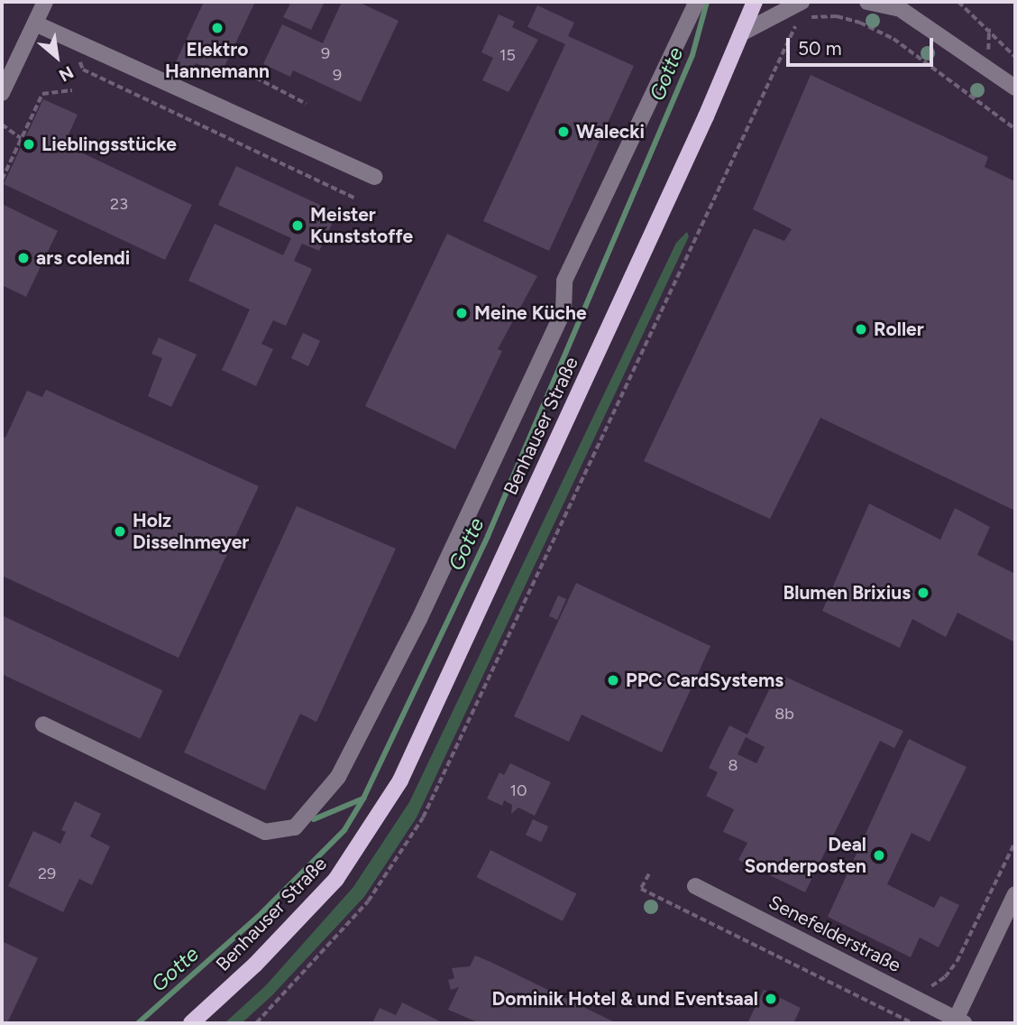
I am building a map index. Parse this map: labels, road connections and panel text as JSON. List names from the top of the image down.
{
  "streets": {
    "main road": ["Benhauser Straße"],
    "street": ["Senefelderstraße"]
  },
  "water": ["Gotte"],
  "places": [
    "Elektro Hannemann",
    "Walecki",
    "Lieblingsstücke",
    "Meister Kunststoffe",
    "ars colendi",
    "Meine Küche",
    "Roller",
    "Holz Disselnmeyer",
    "Blumen Brixius",
    "PPC CardSystems",
    "Deal Sonderposten",
    "Dominik Hotel & und Eventsaal"
  ],
  "house_numbers": [
    "9",
    "15",
    "9",
    "23",
    "8b",
    "8",
    "10",
    "29"
  ],
  "scale_bar": "50 m",
  "north": "bottom right"
}
